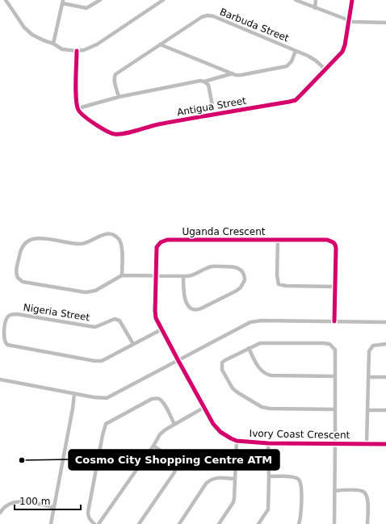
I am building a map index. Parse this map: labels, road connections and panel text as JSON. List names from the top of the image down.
{
  "streets": {
    "street": [
      "Barbuda Street",
      "Antigua Street",
      "Uganda Crescent",
      "Nigeria Street",
      "Ivory Coast Crescent"
    ]
  },
  "crossings": [
    ["Barbuda Street", "Antigua Street"],
    ["Uganda Crescent", "Nigeria Street"],
    ["Uganda Crescent", "Ivory Coast Crescent"]
  ],
  "places": ["Cosmo City Shopping Centre ATM"],
  "scale_bar": "100 m"
}
